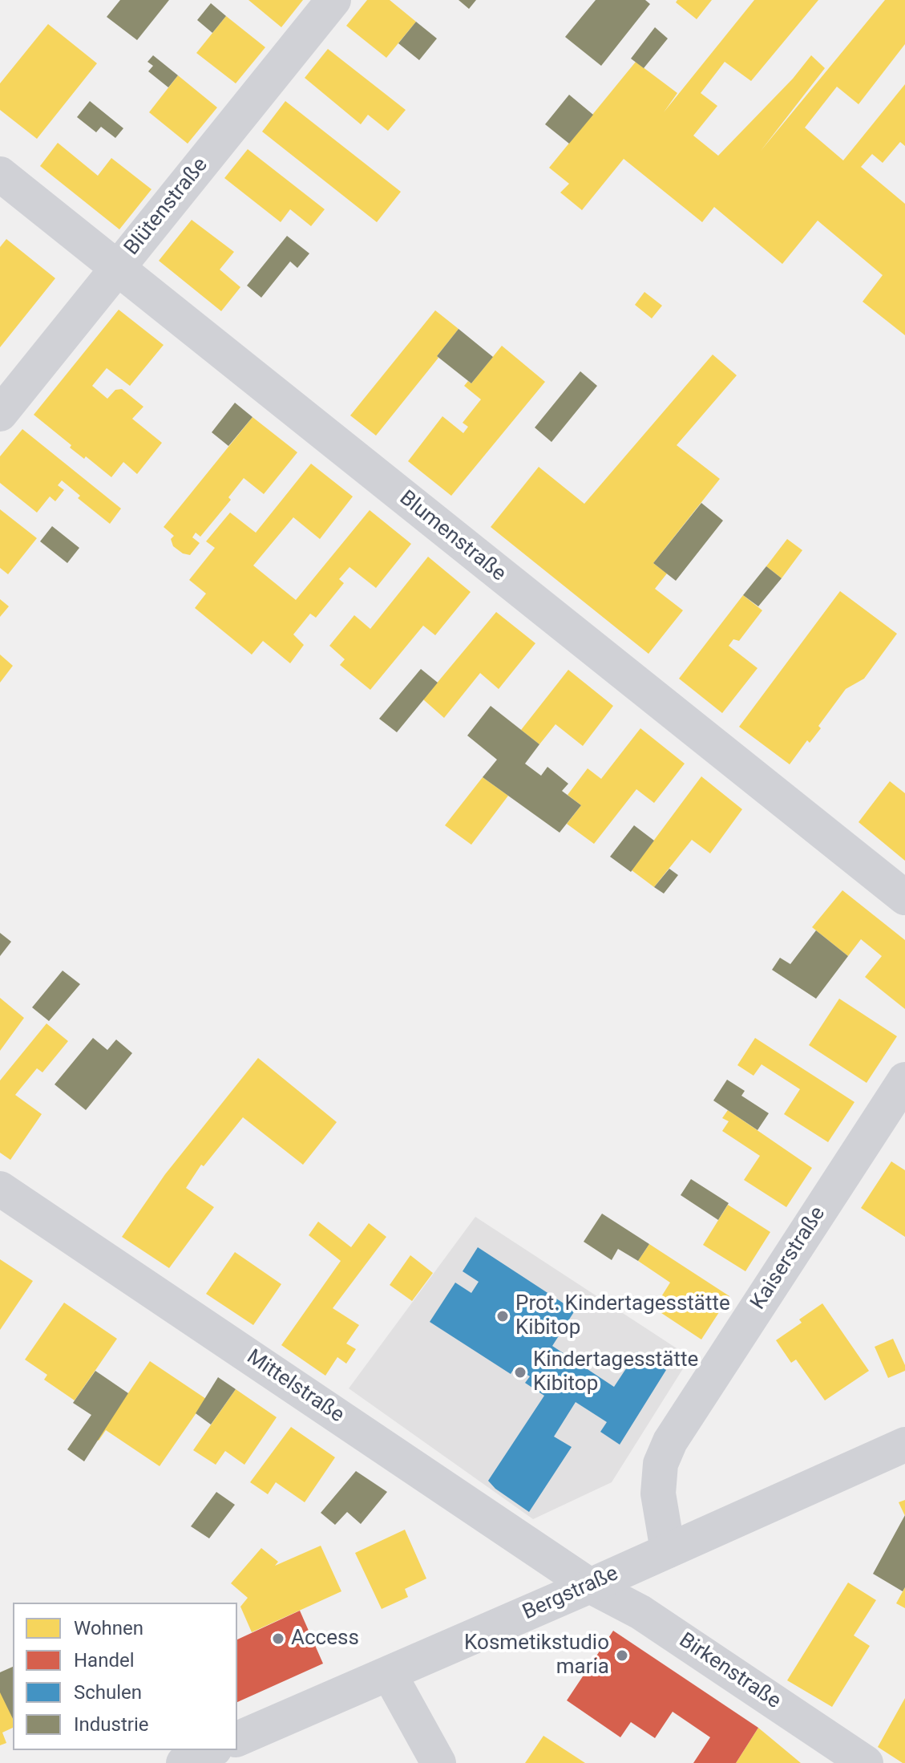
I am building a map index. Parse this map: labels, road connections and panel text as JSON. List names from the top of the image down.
{
  "streets": {
    "street": [
      "Blütenstraße",
      "Blumenstraße",
      "Kaiserstraße",
      "Mittelstraße",
      "Bergstraße",
      "Birkenstraße"
    ]
  },
  "crossings": [
    ["Blütenstraße", "Blumenstraße"],
    ["Kaiserstraße", "Bergstraße"],
    ["Mittelstraße", "Bergstraße"],
    ["Mittelstraße", "Birkenstraße"],
    ["Bergstraße", "Birkenstraße"]
  ],
  "places": [
    "Prot. Kindertagesstätte Kibitop",
    "Kindertagesstätte Kibitop",
    "Access",
    "Kosmetikstudio maria"
  ],
  "legend": [
    "Wohnen",
    "Handel",
    "Schulen",
    "Industrie"
  ]
}
